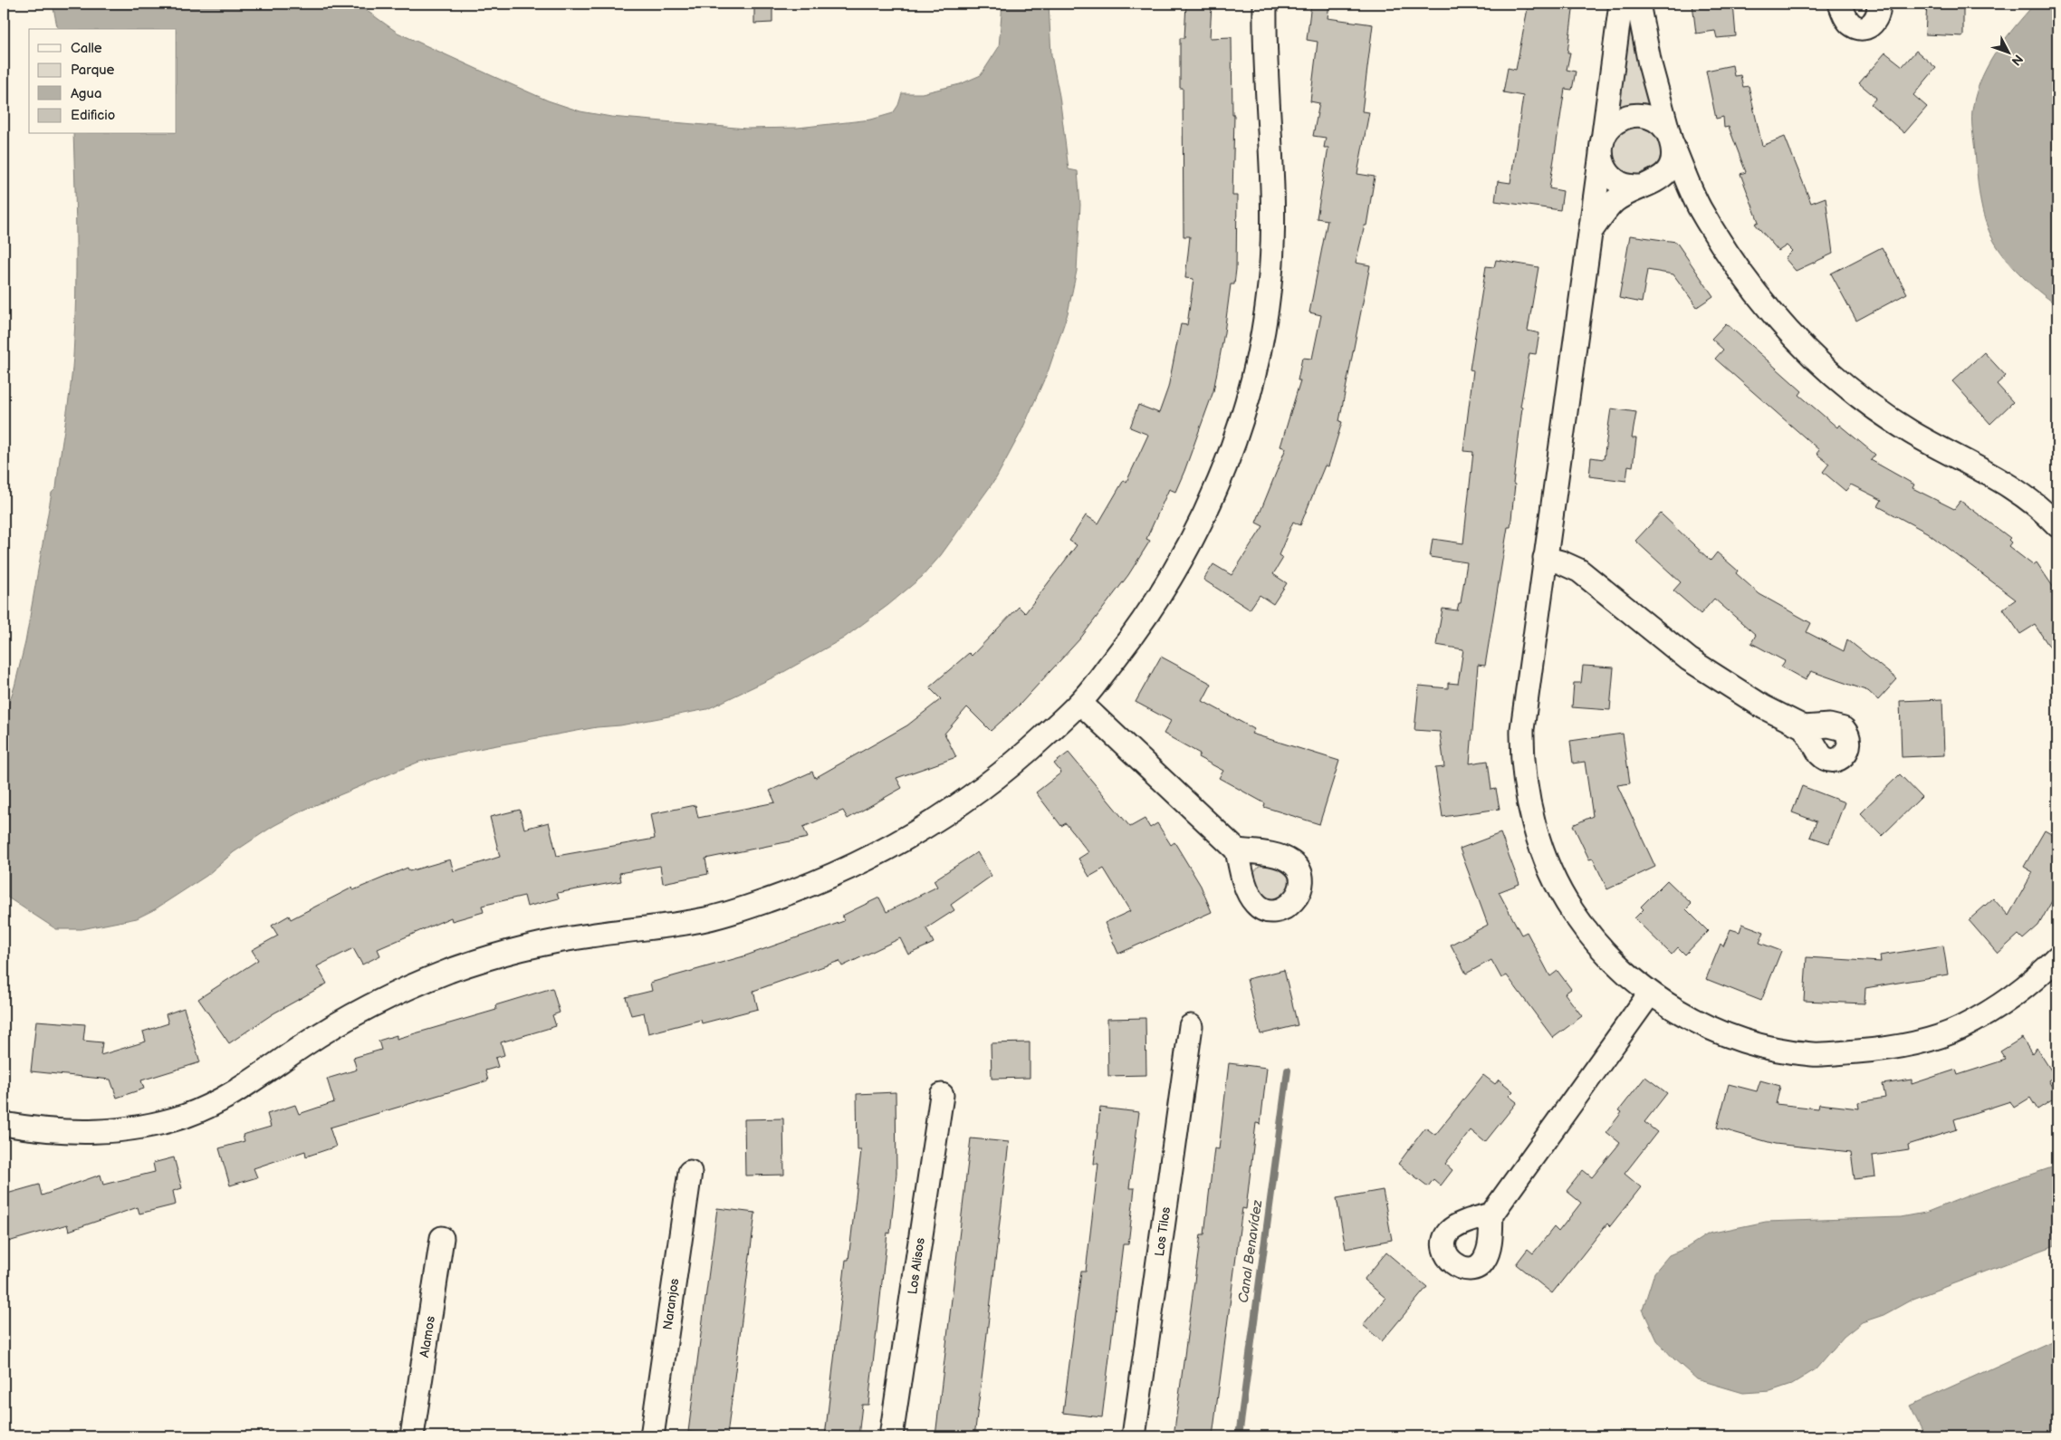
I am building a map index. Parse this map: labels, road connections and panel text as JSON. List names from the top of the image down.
{
  "streets": {
    "street": [
      "Los Tilos",
      "Los Alisos",
      "Naranjos",
      "Alamos"
    ]
  },
  "water": ["Canal Benavídez"],
  "legend": [
    "Calle",
    "Parque",
    "Agua",
    "Edificio"
  ],
  "north": "bottom right"
}
